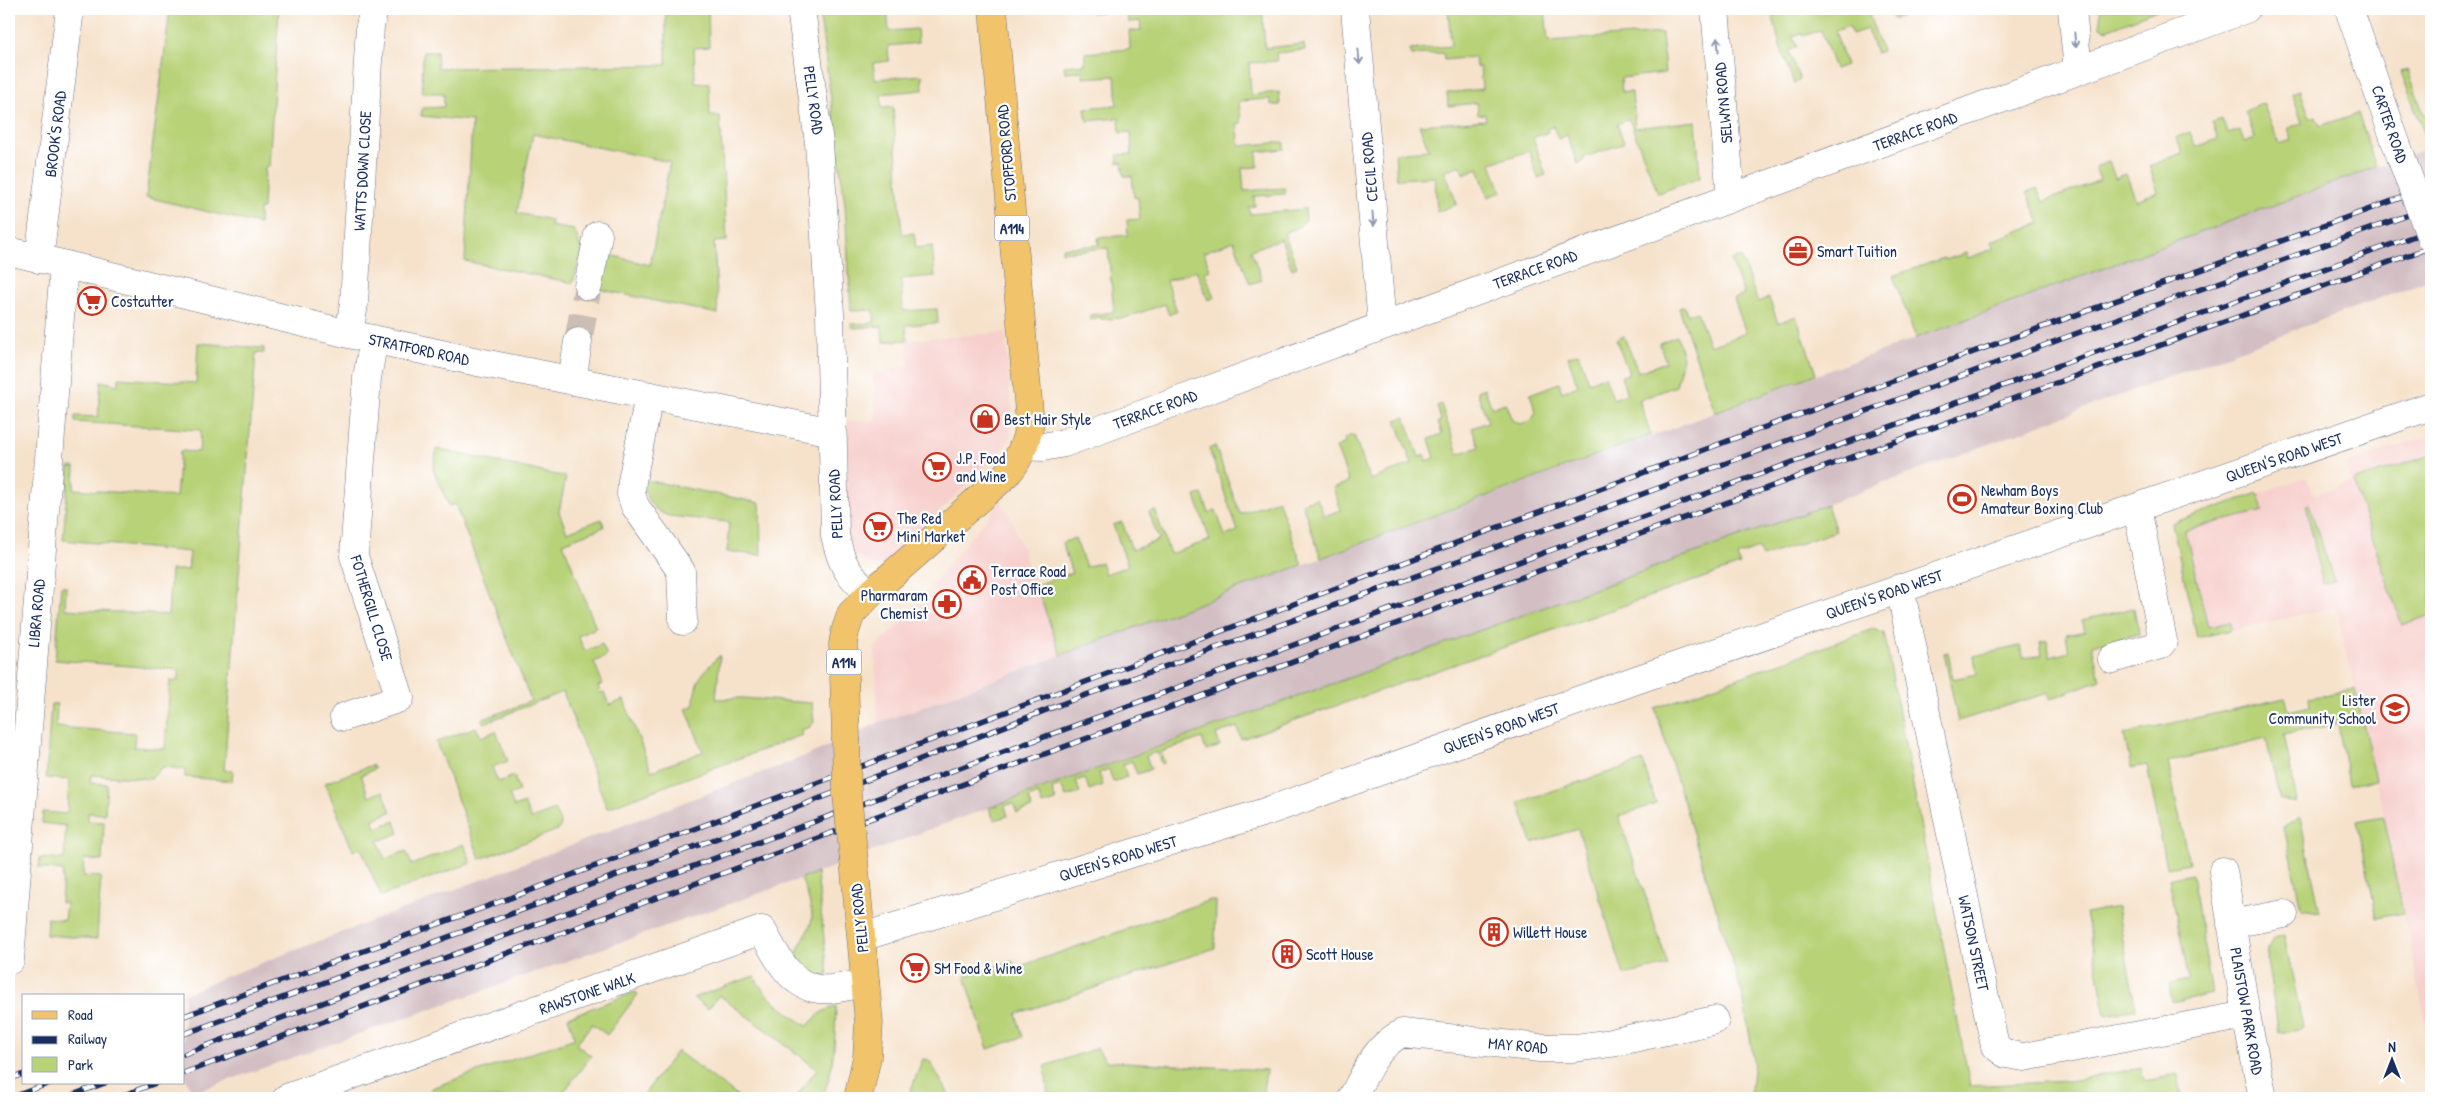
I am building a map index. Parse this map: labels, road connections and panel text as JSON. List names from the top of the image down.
{
  "streets": {
    "main road": ["PELLY ROAD", "STOPFORD ROAD", "A114"],
    "street": [
      "SELWYN ROAD",
      "CARTER ROAD",
      "TERRACE ROAD",
      "BROOK'S ROAD",
      "CECIL ROAD",
      "WATTS DOWN CLOSE",
      "STRATFORD ROAD",
      "QUEEN'S ROAD WEST",
      "FOTHERGILL CLOSE",
      "LIBRA ROAD",
      "WATSON STREET",
      "RAWSTONE WALK",
      "PLAISTOW PARK ROAD",
      "MAY ROAD"
    ]
  },
  "crossings": [
    ["PELLY ROAD", "A114"],
    ["PELLY ROAD", "STRATFORD ROAD"],
    ["PELLY ROAD", "QUEEN'S ROAD WEST"],
    ["PELLY ROAD", "RAWSTONE WALK"],
    ["SELWYN ROAD", "TERRACE ROAD"],
    ["TERRACE ROAD", "STOPFORD ROAD"],
    ["TERRACE ROAD", "CECIL ROAD"],
    ["TERRACE ROAD", "A114"],
    ["BROOK'S ROAD", "STRATFORD ROAD"],
    ["BROOK'S ROAD", "LIBRA ROAD"],
    ["STOPFORD ROAD", "A114"],
    ["WATTS DOWN CLOSE", "STRATFORD ROAD"],
    ["WATTS DOWN CLOSE", "FOTHERGILL CLOSE"],
    ["STRATFORD ROAD", "FOTHERGILL CLOSE"],
    ["STRATFORD ROAD", "LIBRA ROAD"],
    ["QUEEN'S ROAD WEST", "WATSON STREET"],
    ["WATSON STREET", "PLAISTOW PARK ROAD"]
  ],
  "one_way": ["SELWYN ROAD", "CECIL ROAD"],
  "places": {
    "office": ["Smart Tuition"],
    "supermarket": [
      "Costcutter",
      "J.P. Food and Wine",
      "The Red Mini Market",
      "SM Food & Wine"
    ],
    "shop": ["Best Hair Style"],
    "sports": ["Newham Boys Amateur Boxing Club"],
    "public building": ["Terrace Road Post Office"],
    "pharmacy": ["Pharmaram Chemist"],
    "school or university": ["Lister Community School"],
    "building": ["Willett House", "Scott House"]
  },
  "legend": ["Road", "Railway", "Park"],
  "north": "top"
}
